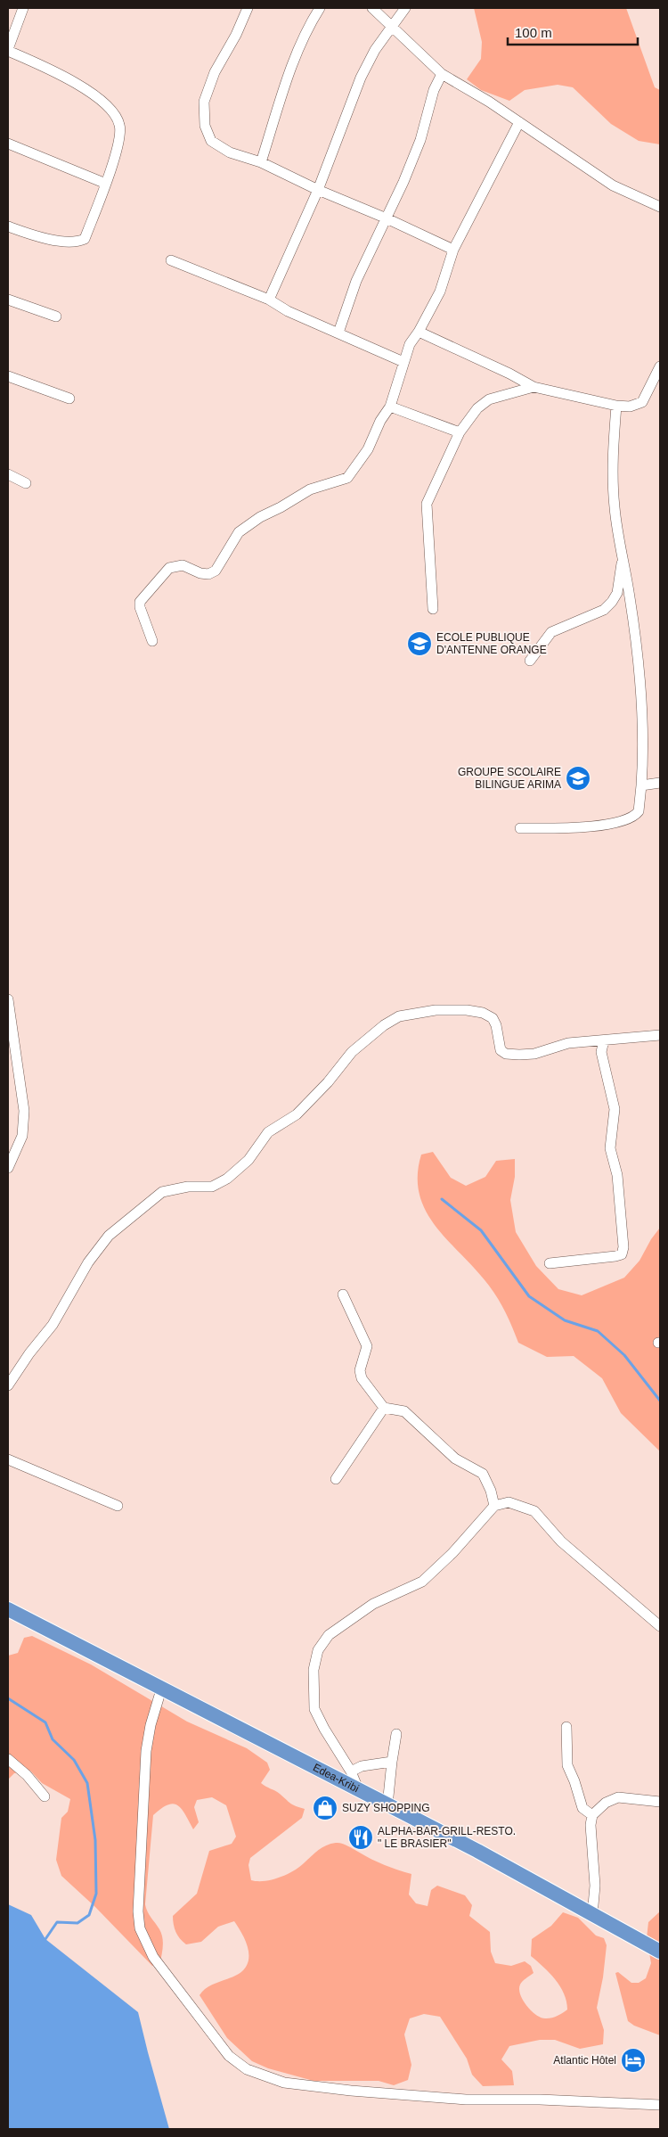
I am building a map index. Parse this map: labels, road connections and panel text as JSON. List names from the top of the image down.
{
  "streets": {
    "highway": ["Edea-Kribi"]
  },
  "places": {
    "school or university": ["ECOLE PUBLIQUE D'ANTENNE ORANGE", "GROUPE SCOLAIRE BILINGUE ARIMA"],
    "shop": ["SUZY SHOPPING"],
    "restaurant": ["ALPHA-BAR-GRILL-RESTO. \" LE BRASIER\""],
    "hotel": ["Atlantic Hôtel"]
  },
  "scale_bar": "100 m"
}
